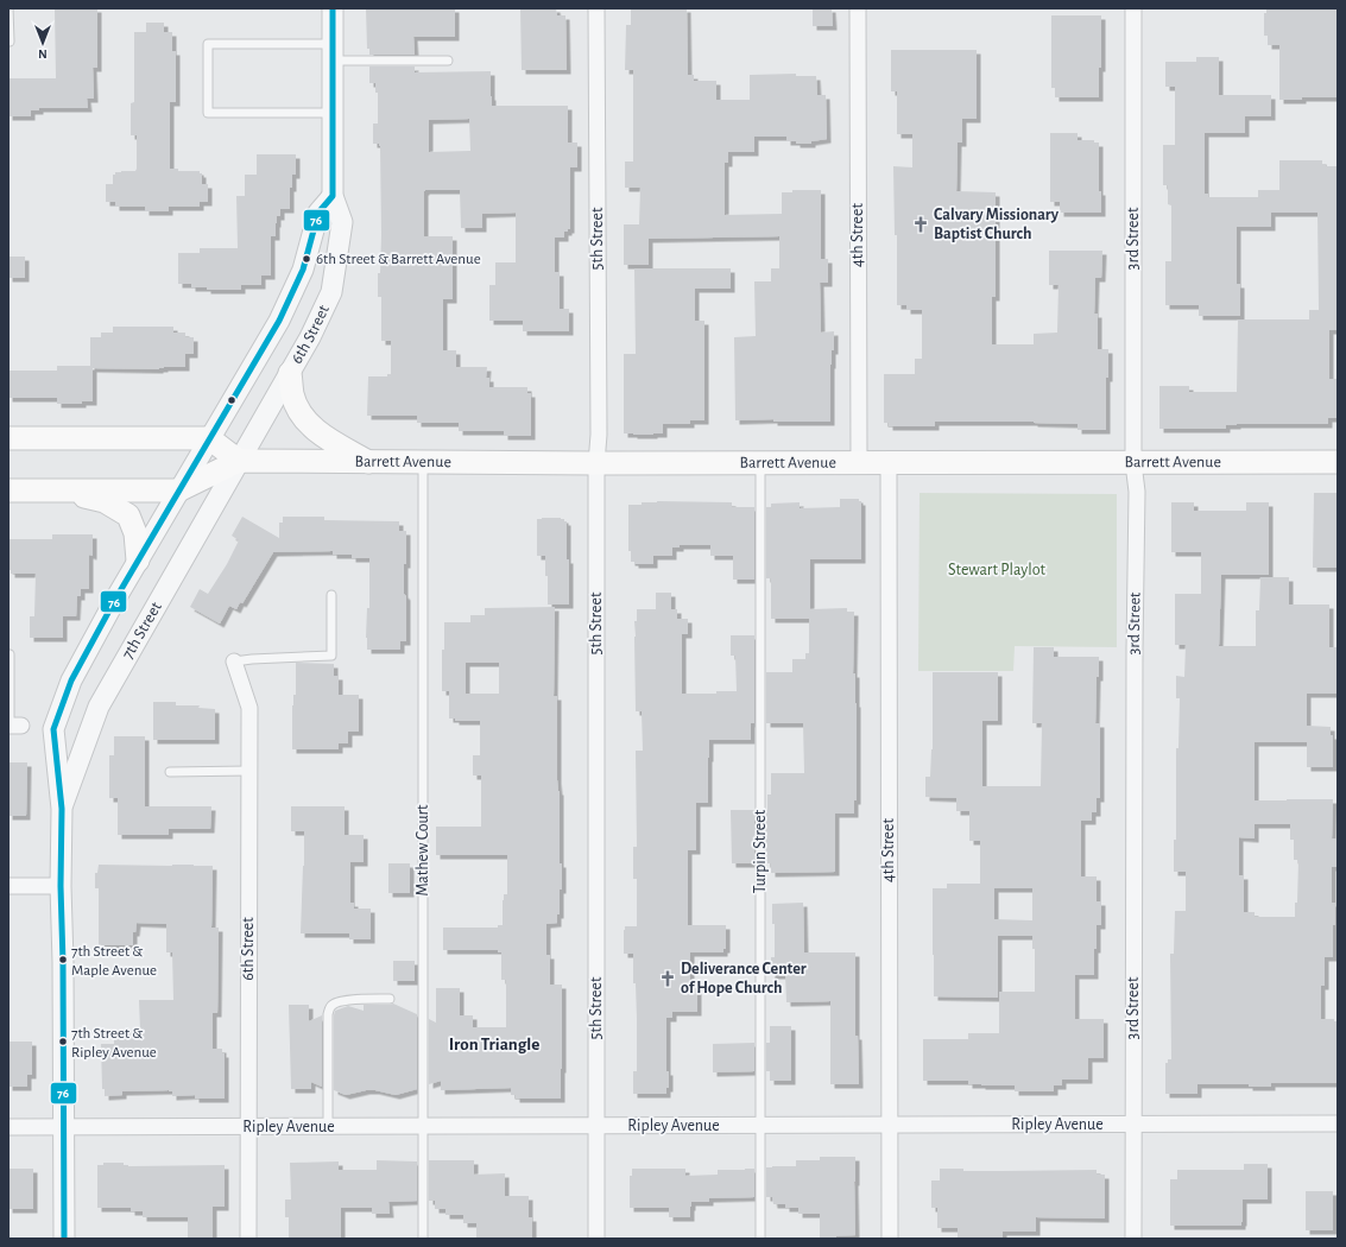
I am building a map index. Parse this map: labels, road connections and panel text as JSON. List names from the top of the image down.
{
  "streets": {
    "main road": ["Barrett Avenue"],
    "street": [
      "4th Street",
      "5th Street",
      "3rd Street",
      "6th Street",
      "7th Street",
      "Ripley Avenue"
    ],
    "lane": ["Mathew Court", "Turpin Street"]
  },
  "crossings": [
    ["4th Street", "Barrett Avenue"],
    ["4th Street", "Ripley Avenue"],
    ["5th Street", "Barrett Avenue"],
    ["5th Street", "Ripley Avenue"],
    ["3rd Street", "Barrett Avenue"],
    ["3rd Street", "Ripley Avenue"],
    ["6th Street", "Barrett Avenue"],
    ["6th Street", "7th Street"],
    ["6th Street", "Ripley Avenue"],
    ["Barrett Avenue", "7th Street"],
    ["Barrett Avenue", "Mathew Court"],
    ["Barrett Avenue", "Turpin Street"],
    ["7th Street", "Ripley Avenue"],
    ["Mathew Court", "Ripley Avenue"],
    ["Turpin Street", "Ripley Avenue"]
  ],
  "districts": ["Iron Triangle"],
  "parks": ["Stewart Playlot"],
  "places": {
    "church": ["Calvary Missionary Baptist Church", "Deliverance Center of Hope Church"],
    "other": ["6th Street & Barrett Avenue", "7th Street & Maple Avenue", "7th Street & Ripley Avenue"]
  },
  "lines": ["transit line 76"],
  "north": "bottom"
}
